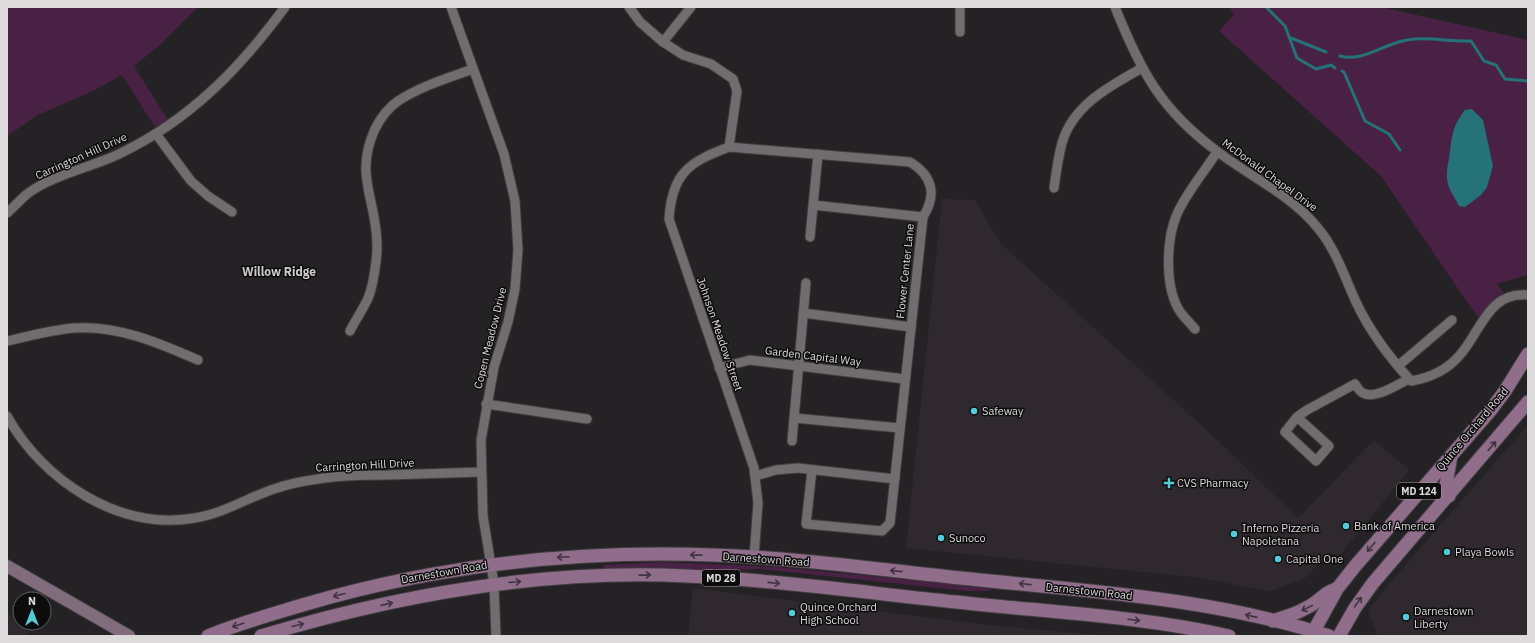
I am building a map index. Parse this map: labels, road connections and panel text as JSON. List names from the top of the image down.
{
  "streets": {
    "main road": [
      "Quince Orchard Road",
      "MD 124",
      "Darnestown Road",
      "MD 28"
    ],
    "street": [
      "Carrington Hill Drive",
      "McDonald Chapel Drive",
      "Flower Center Lane",
      "Johnson Meadow Street",
      "Copen Meadow Drive",
      "Garden Capital Way"
    ]
  },
  "crossings": [
    ["Carrington Hill Drive", "Copen Meadow Drive"],
    ["Flower Center Lane", "Johnson Meadow Street"],
    ["Flower Center Lane", "Garden Capital Way"],
    ["Johnson Meadow Street", "Garden Capital Way"],
    ["Johnson Meadow Street", "Darnestown Road"],
    ["Copen Meadow Drive", "Darnestown Road"],
    ["Quince Orchard Road", "Darnestown Road"]
  ],
  "districts": ["Willow Ridge"],
  "places": {
    "other": [
      "Safeway",
      "Bank of America",
      "Inferno Pizzeria Napoletana",
      "Sunoco",
      "Playa Bowls",
      "Capital One",
      "Quince Orchard High School",
      "Darnestown Liberty"
    ],
    "health": ["CVS Pharmacy"]
  },
  "north": "top"
}
